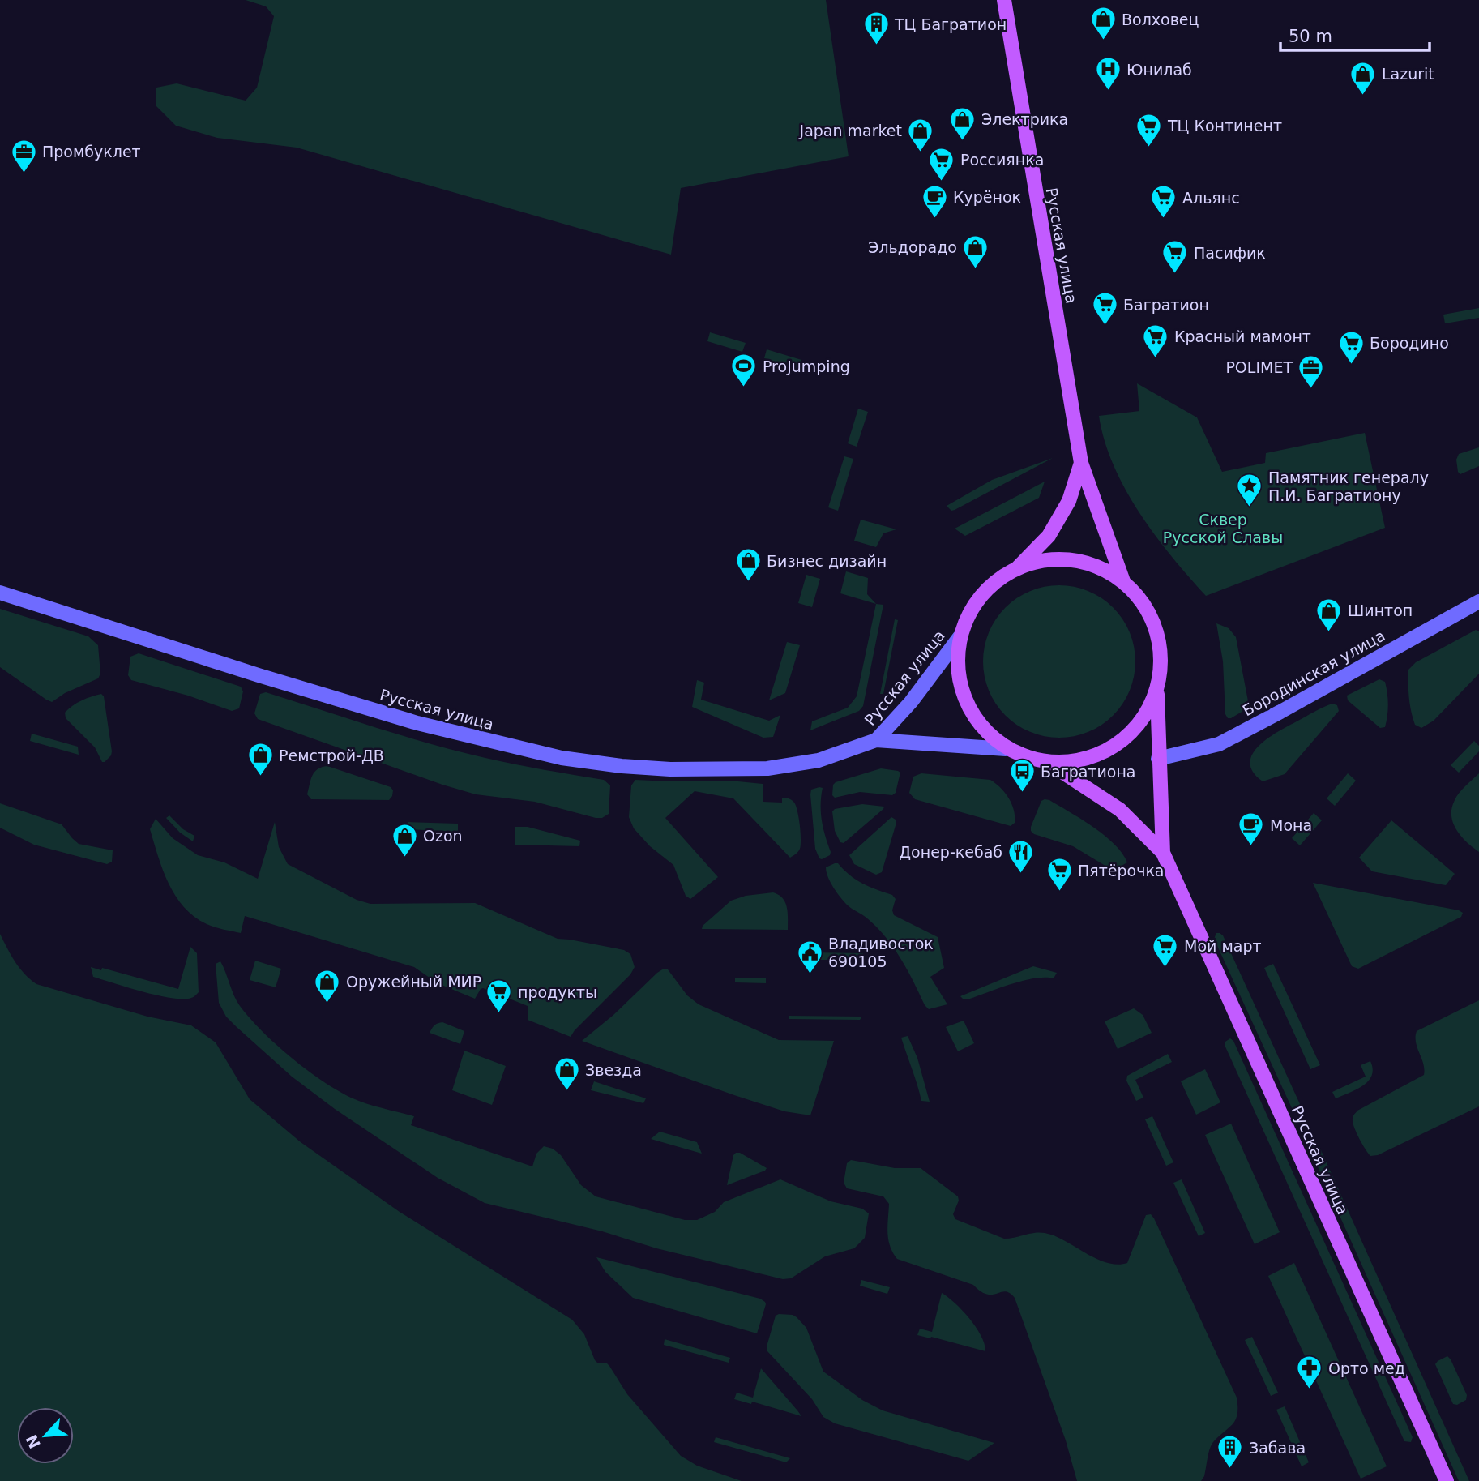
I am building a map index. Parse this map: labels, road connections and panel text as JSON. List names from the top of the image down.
{
  "streets": {
    "main road": ["Русская улица", "Бородинская улица"]
  },
  "crossings": [
    ["Русская улица", "Бородинская улица"]
  ],
  "parks": ["Сквер Русской Славы"],
  "places": {
    "shop": [
      "Волховец",
      "Lazurit",
      "Электрика",
      "Japan market",
      "Эльдорадо",
      "Бизнес дизайн",
      "Шинтоп",
      "Ремстрой-ДВ",
      "Ozon",
      "Оружейный МИР",
      "Звезда"
    ],
    "building": ["ТЦ Багратион", "Забава"],
    "hospital": ["Юнилаб"],
    "supermarket": [
      "ТЦ Континент",
      "Россиянка",
      "Альянс",
      "Пасифик",
      "Багратион",
      "Красный мамонт",
      "Бородино",
      "Пятёрочка",
      "Мой март",
      "продукты"
    ],
    "office": ["Промбуклет", "POLIMET"],
    "cafe": ["Курёнок", "Мона"],
    "sports": ["ProJumping"],
    "place": ["Памятник генералу П.И. Багратиону"],
    "bus stop": ["Багратиона"],
    "restaurant": ["Донер-кебаб"],
    "public building": ["Владивосток 690105"],
    "pharmacy": ["Орто мед"]
  },
  "scale_bar": "50 m",
  "north": "bottom left"
}
